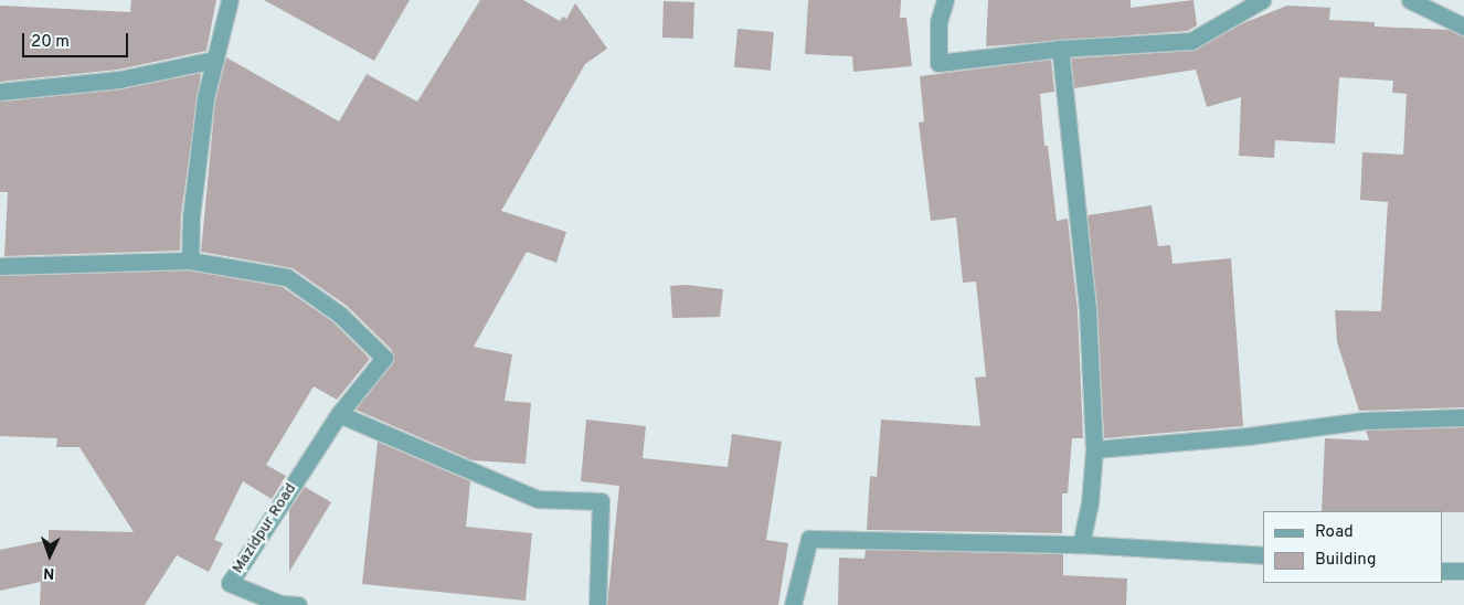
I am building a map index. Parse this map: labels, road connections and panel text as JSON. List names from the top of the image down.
{
  "streets": {
    "street": ["Mazidpur Road"]
  },
  "legend": ["Road", "Building"],
  "scale_bar": "20 m",
  "north": "bottom"
}
